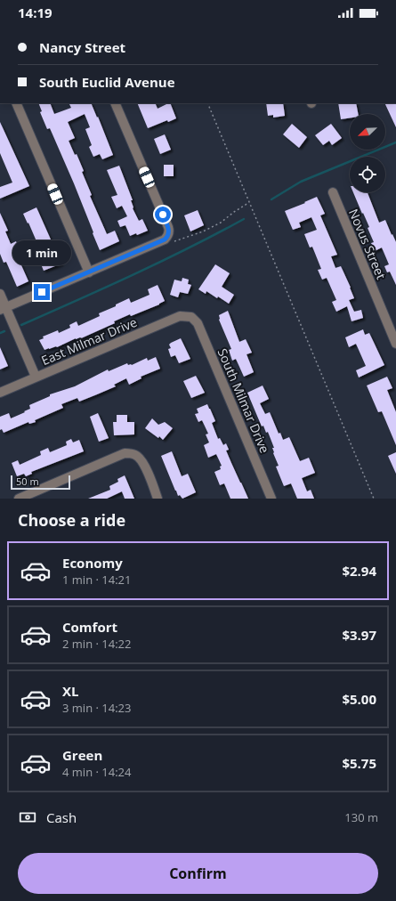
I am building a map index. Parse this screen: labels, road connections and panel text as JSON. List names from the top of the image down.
{
  "streets": {
    "street": ["Novus Street", "East Milmar Drive", "South Milmar Drive"]
  },
  "crossings": [
    ["East Milmar Drive", "South Milmar Drive"]
  ],
  "scale_bar": "50 m",
  "north": "bottom left",
  "page": {
    "status": "14:19",
    "banner": ["Nancy Street", "South Euclid Avenue"],
    "bubble": "1 min",
    "scale": "50 m",
    "heading": "Choose a ride",
    "list": [
      {
        "name": "Economy",
        "note": "1 min · 14:21",
        "value": "$2.94"
      },
      {
        "name": "Comfort",
        "note": "2 min · 14:22",
        "value": "$3.97"
      },
      {
        "name": "XL",
        "note": "3 min · 14:23",
        "value": "$5.00"
      },
      {
        "name": "Green",
        "note": "4 min · 14:24",
        "value": "$5.75"
      }
    ],
    "pay": ["Cash", "130 m"],
    "buttons": "Confirm"
  }
}
